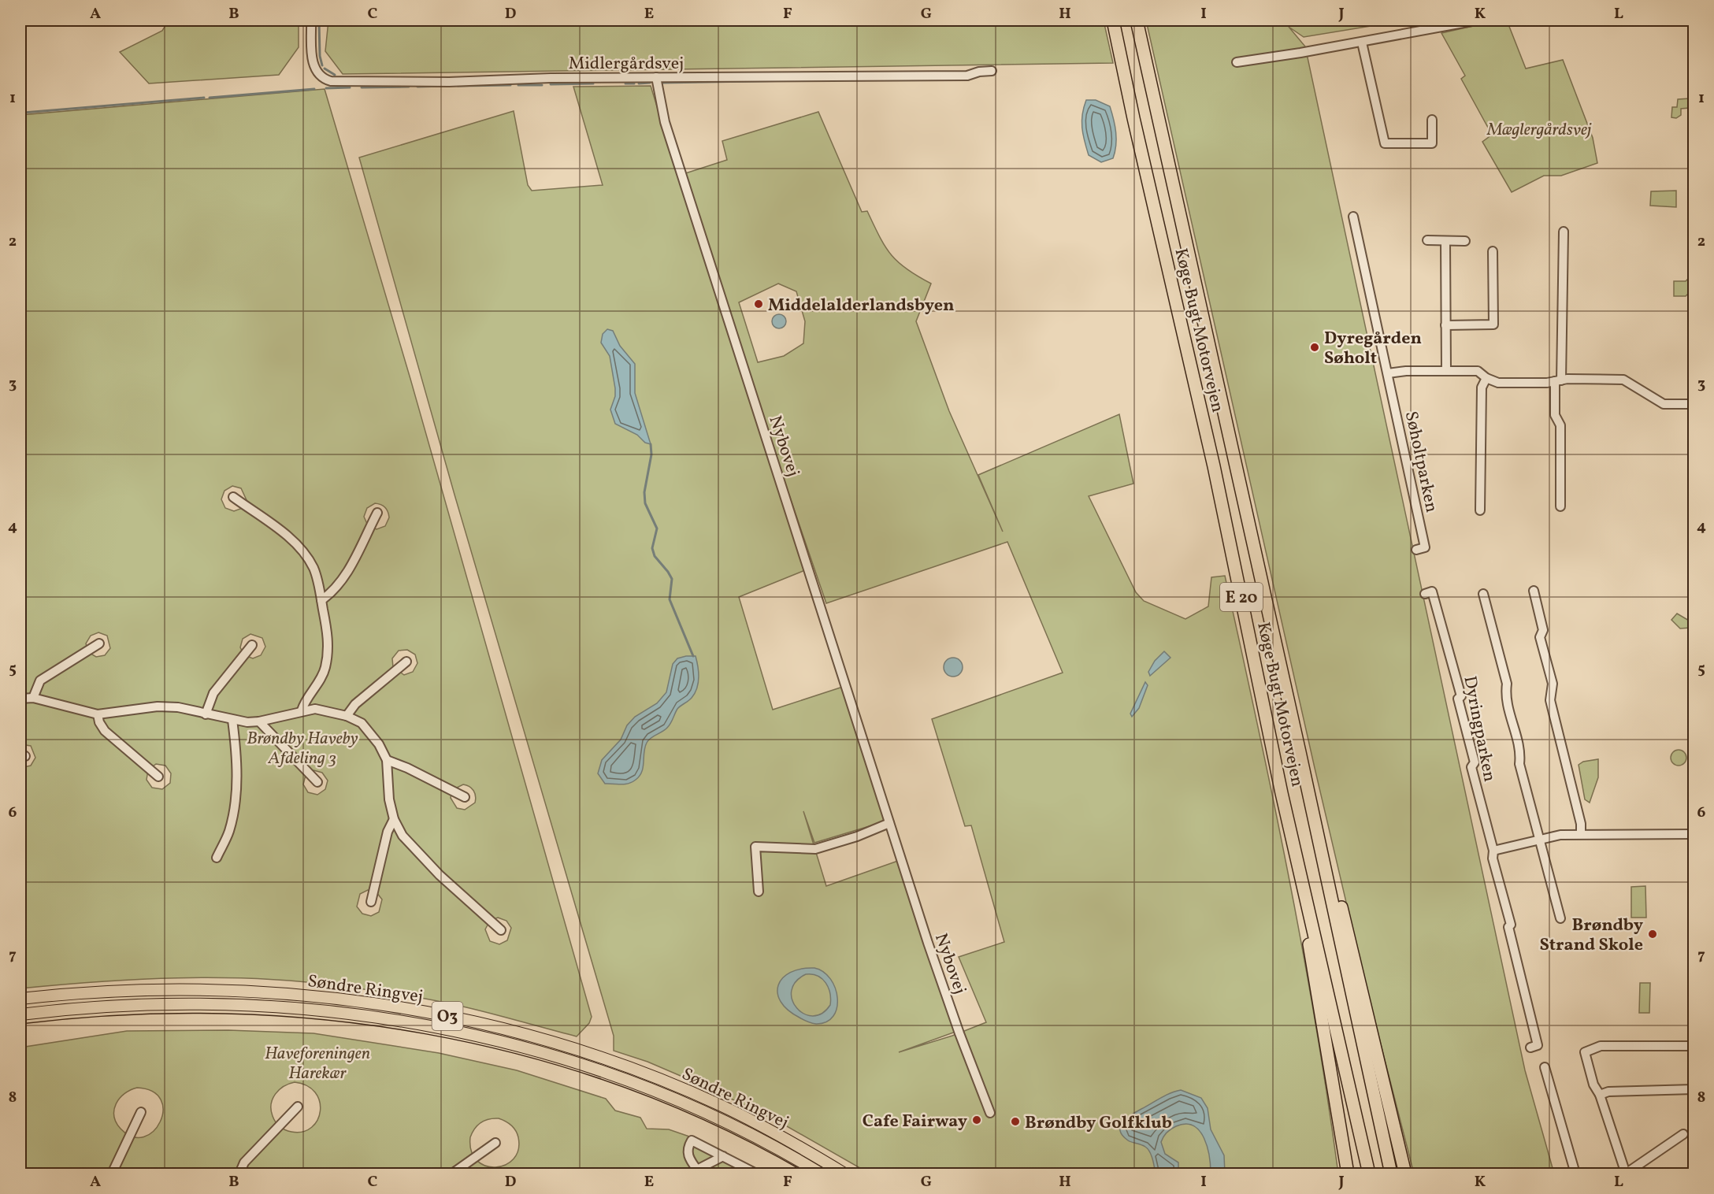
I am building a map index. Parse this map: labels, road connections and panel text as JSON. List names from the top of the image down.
{
  "streets": {
    "highway": ["Køge Bugt Motorvejen", "E 20"],
    "main road": ["Søndre Ringvej", "O3"],
    "street": [
      "Midlergårdsvej",
      "Nybovej",
      "Søholtparken",
      "Dyringparken"
    ]
  },
  "crossings": [
    ["Midlergårdsvej", "Nybovej"]
  ],
  "parks": ["Mæglergårdsvej", "Brøndby Haveby Afdeling 3", "Haveforeningen Harekær"],
  "places": [
    "Middelalderlandsbyen",
    "Dyregården Søholt",
    "Brøndby Strand Skole",
    "Cafe Fairway",
    "Brøndby Golfklub"
  ],
  "grid": {
    "columns": [
      "A",
      "B",
      "C",
      "D",
      "E",
      "F",
      "G",
      "H",
      "I",
      "J",
      "K",
      "L"
    ],
    "rows": [
      "1",
      "2",
      "3",
      "4",
      "5",
      "6",
      "7",
      "8"
    ]
  }
}
